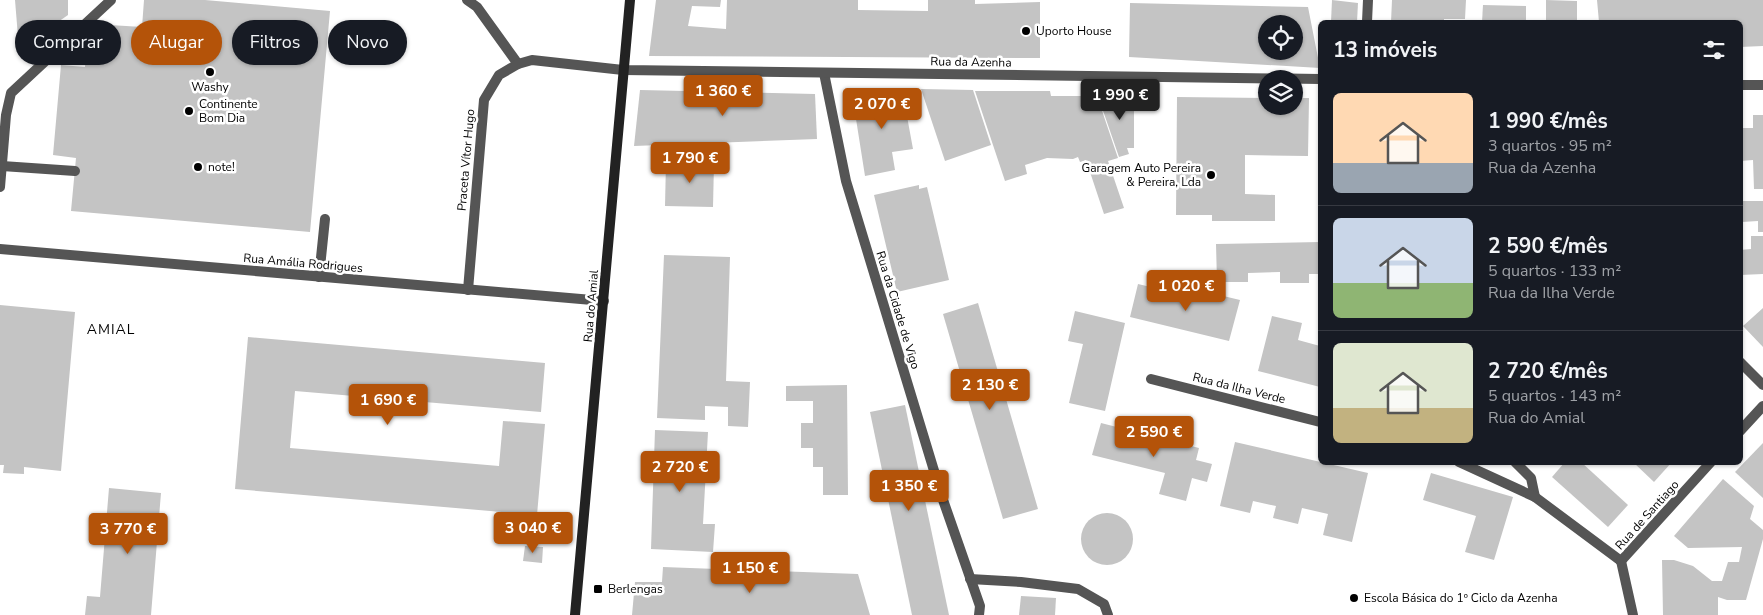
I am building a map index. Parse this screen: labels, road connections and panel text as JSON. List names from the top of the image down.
{
  "streets": {
    "main road": ["Rua do Amial"],
    "street": [
      "Rua da Azenha",
      "Praceta Vítor Hugo",
      "Rua Amália Rodrigues",
      "Rua da Cidade de Vigo",
      "Rua da Ilha Verde",
      "Rua de Santiago"
    ]
  },
  "crossings": [
    ["Rua da Azenha", "Praceta Vítor Hugo"],
    ["Rua da Azenha", "Rua do Amial"],
    ["Rua da Azenha", "Rua da Cidade de Vigo"],
    ["Praceta Vítor Hugo", "Rua Amália Rodrigues"],
    ["Praceta Vítor Hugo", "Rua do Amial"],
    ["Rua Amália Rodrigues", "Rua do Amial"]
  ],
  "districts": ["AMIAL"],
  "places": {
    "other": [
      "Uporto House",
      "Washy",
      "Continente Bom Dia",
      "note!",
      "Garagem Auto Pereira & Pereira, Lda",
      "Escola Básica do 1º Ciclo da Azenha"
    ],
    "transit": ["Berlengas"]
  },
  "page": {
    "chip": [
      "Comprar",
      "Alugar",
      "Filtros",
      "Novo"
    ],
    "heading": "13 imóveis",
    "price": [
      "1 360 €",
      "1 990 €",
      "2 070 €",
      "1 790 €",
      "1 020 €",
      "2 130 €",
      "1 690 €",
      "2 590 €",
      "2 720 €",
      "1 350 €",
      "3 040 €",
      "3 770 €",
      "1 150 €"
    ],
    "list": [
      {
        "name": "1 990 €/mês",
        "note": "3 quartos · 95 m² · Rua da Azenha"
      },
      {
        "name": "2 590 €/mês",
        "note": "5 quartos · 133 m² · Rua da Ilha Verde"
      },
      {
        "name": "2 720 €/mês",
        "note": "5 quartos · 143 m² · Rua do Amial"
      }
    ]
  }
}
